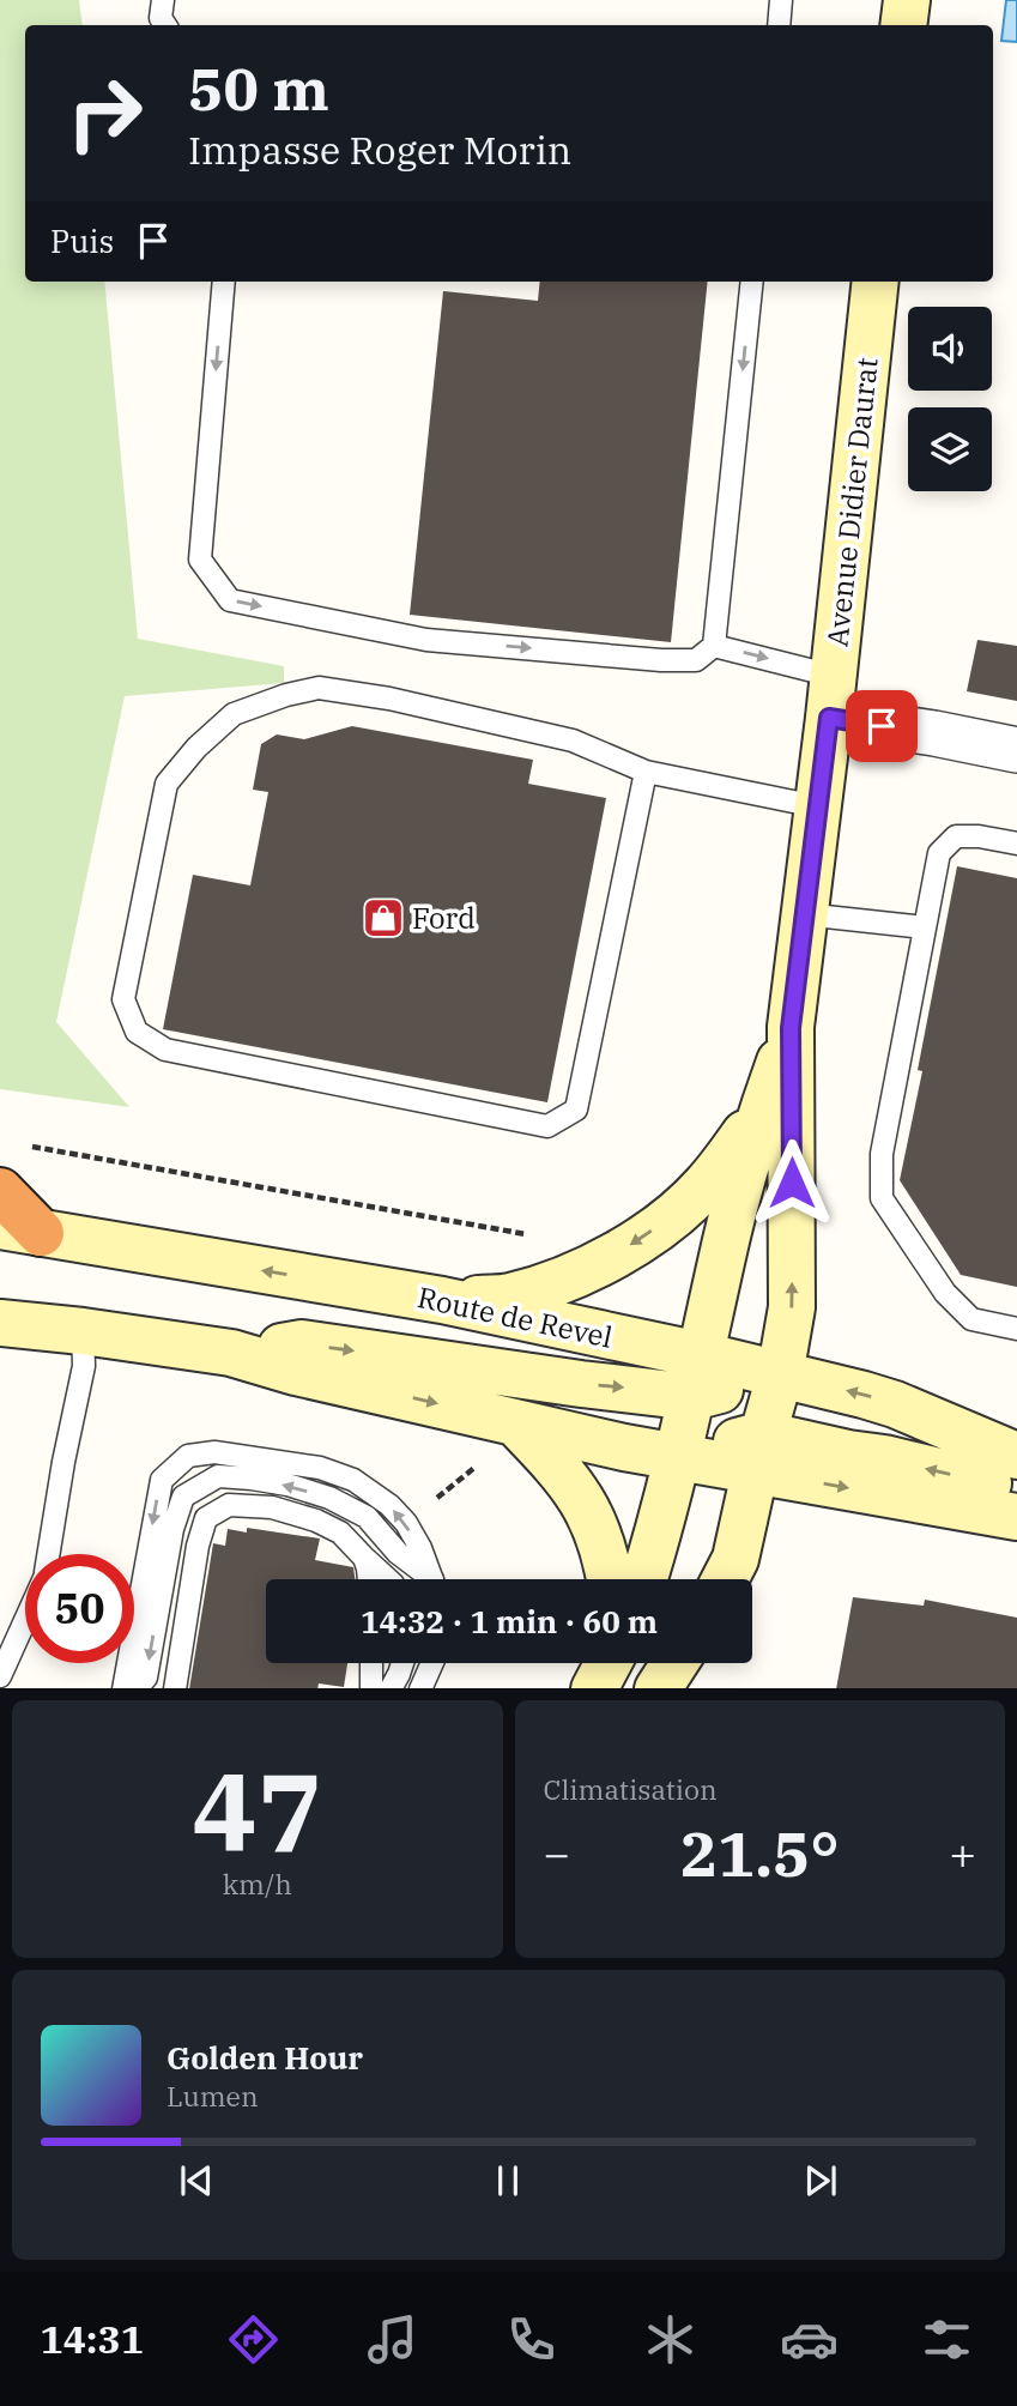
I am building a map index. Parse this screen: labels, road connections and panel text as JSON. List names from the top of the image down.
{
  "streets": {
    "main road": ["Avenue Didier Daurat", "Route de Revel"]
  },
  "crossings": [
    ["Avenue Didier Daurat", "Route de Revel"]
  ],
  "places": {
    "shop": ["Ford"]
  },
  "page": {
    "turn": ["50 m", "Impasse Roger Morin"],
    "then": "Puis",
    "limit": "50",
    "trip": "14:32 · 1 min · 60 m",
    "tile": [
      ["47", "km/h"],
      "Climatisation"
    ],
    "heat": ["−", "21.5°", "+"],
    "song": ["Golden Hour", "Lumen"],
    "tabs": "14:31"
  }
}
